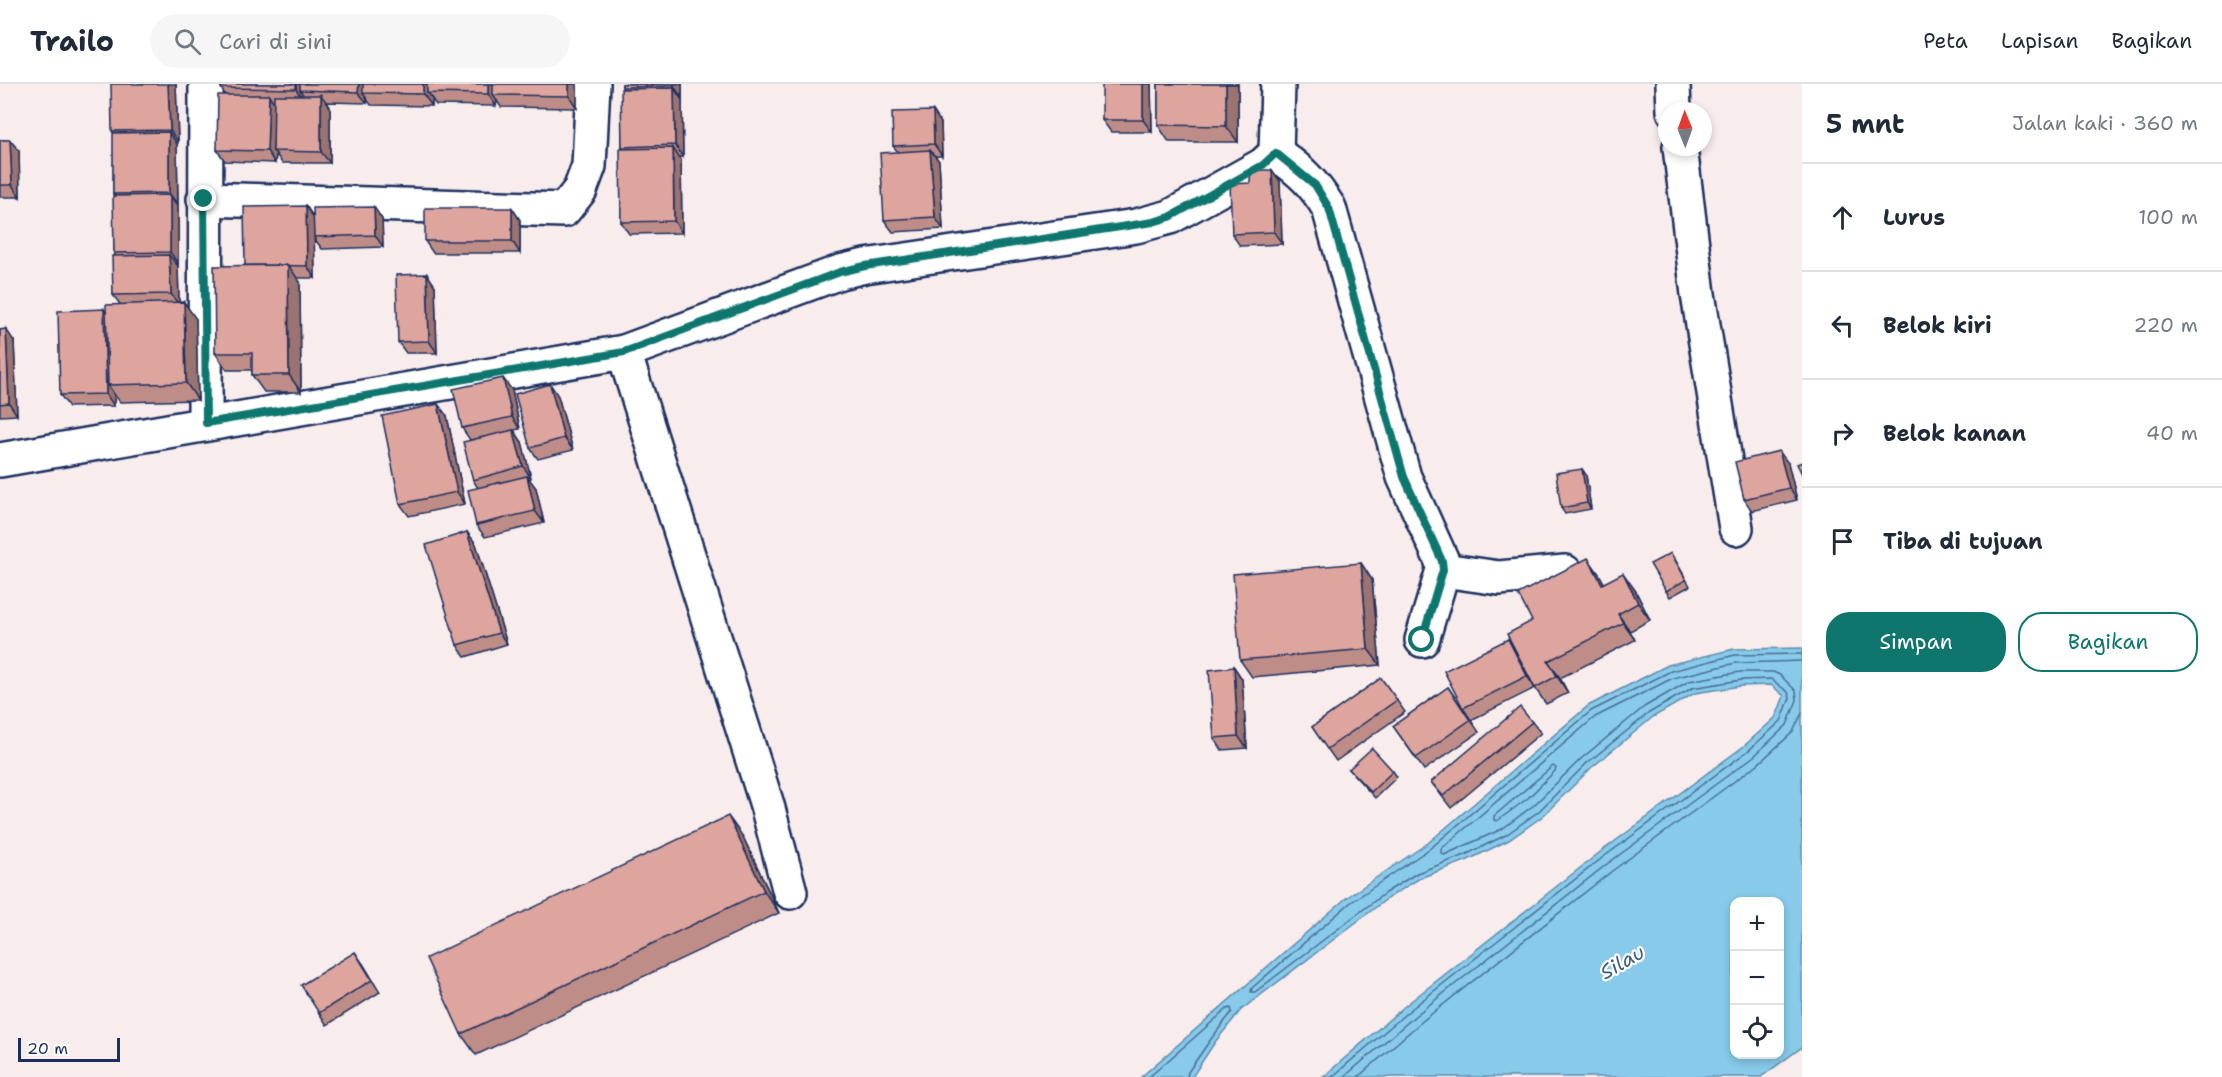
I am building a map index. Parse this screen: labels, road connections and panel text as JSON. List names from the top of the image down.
{
  "water": ["Silau"],
  "scale_bar": "20 m",
  "north": "top",
  "page": {
    "header": "Trailo",
    "search": "Cari di sini",
    "nav": ["Peta", "Lapisan", "Bagikan"],
    "heading": ["5 mnt", "Jalan kaki · 360 m"],
    "list": [
      ["Lurus", "100 m"],
      ["Belok kiri", "220 m"],
      ["Belok kanan", "40 m"],
      "Tiba di tujuan"
    ],
    "buttons": ["Simpan", "Bagikan"],
    "map_buttons": ["+", "−"],
    "scale": "20 m"
  }
}
